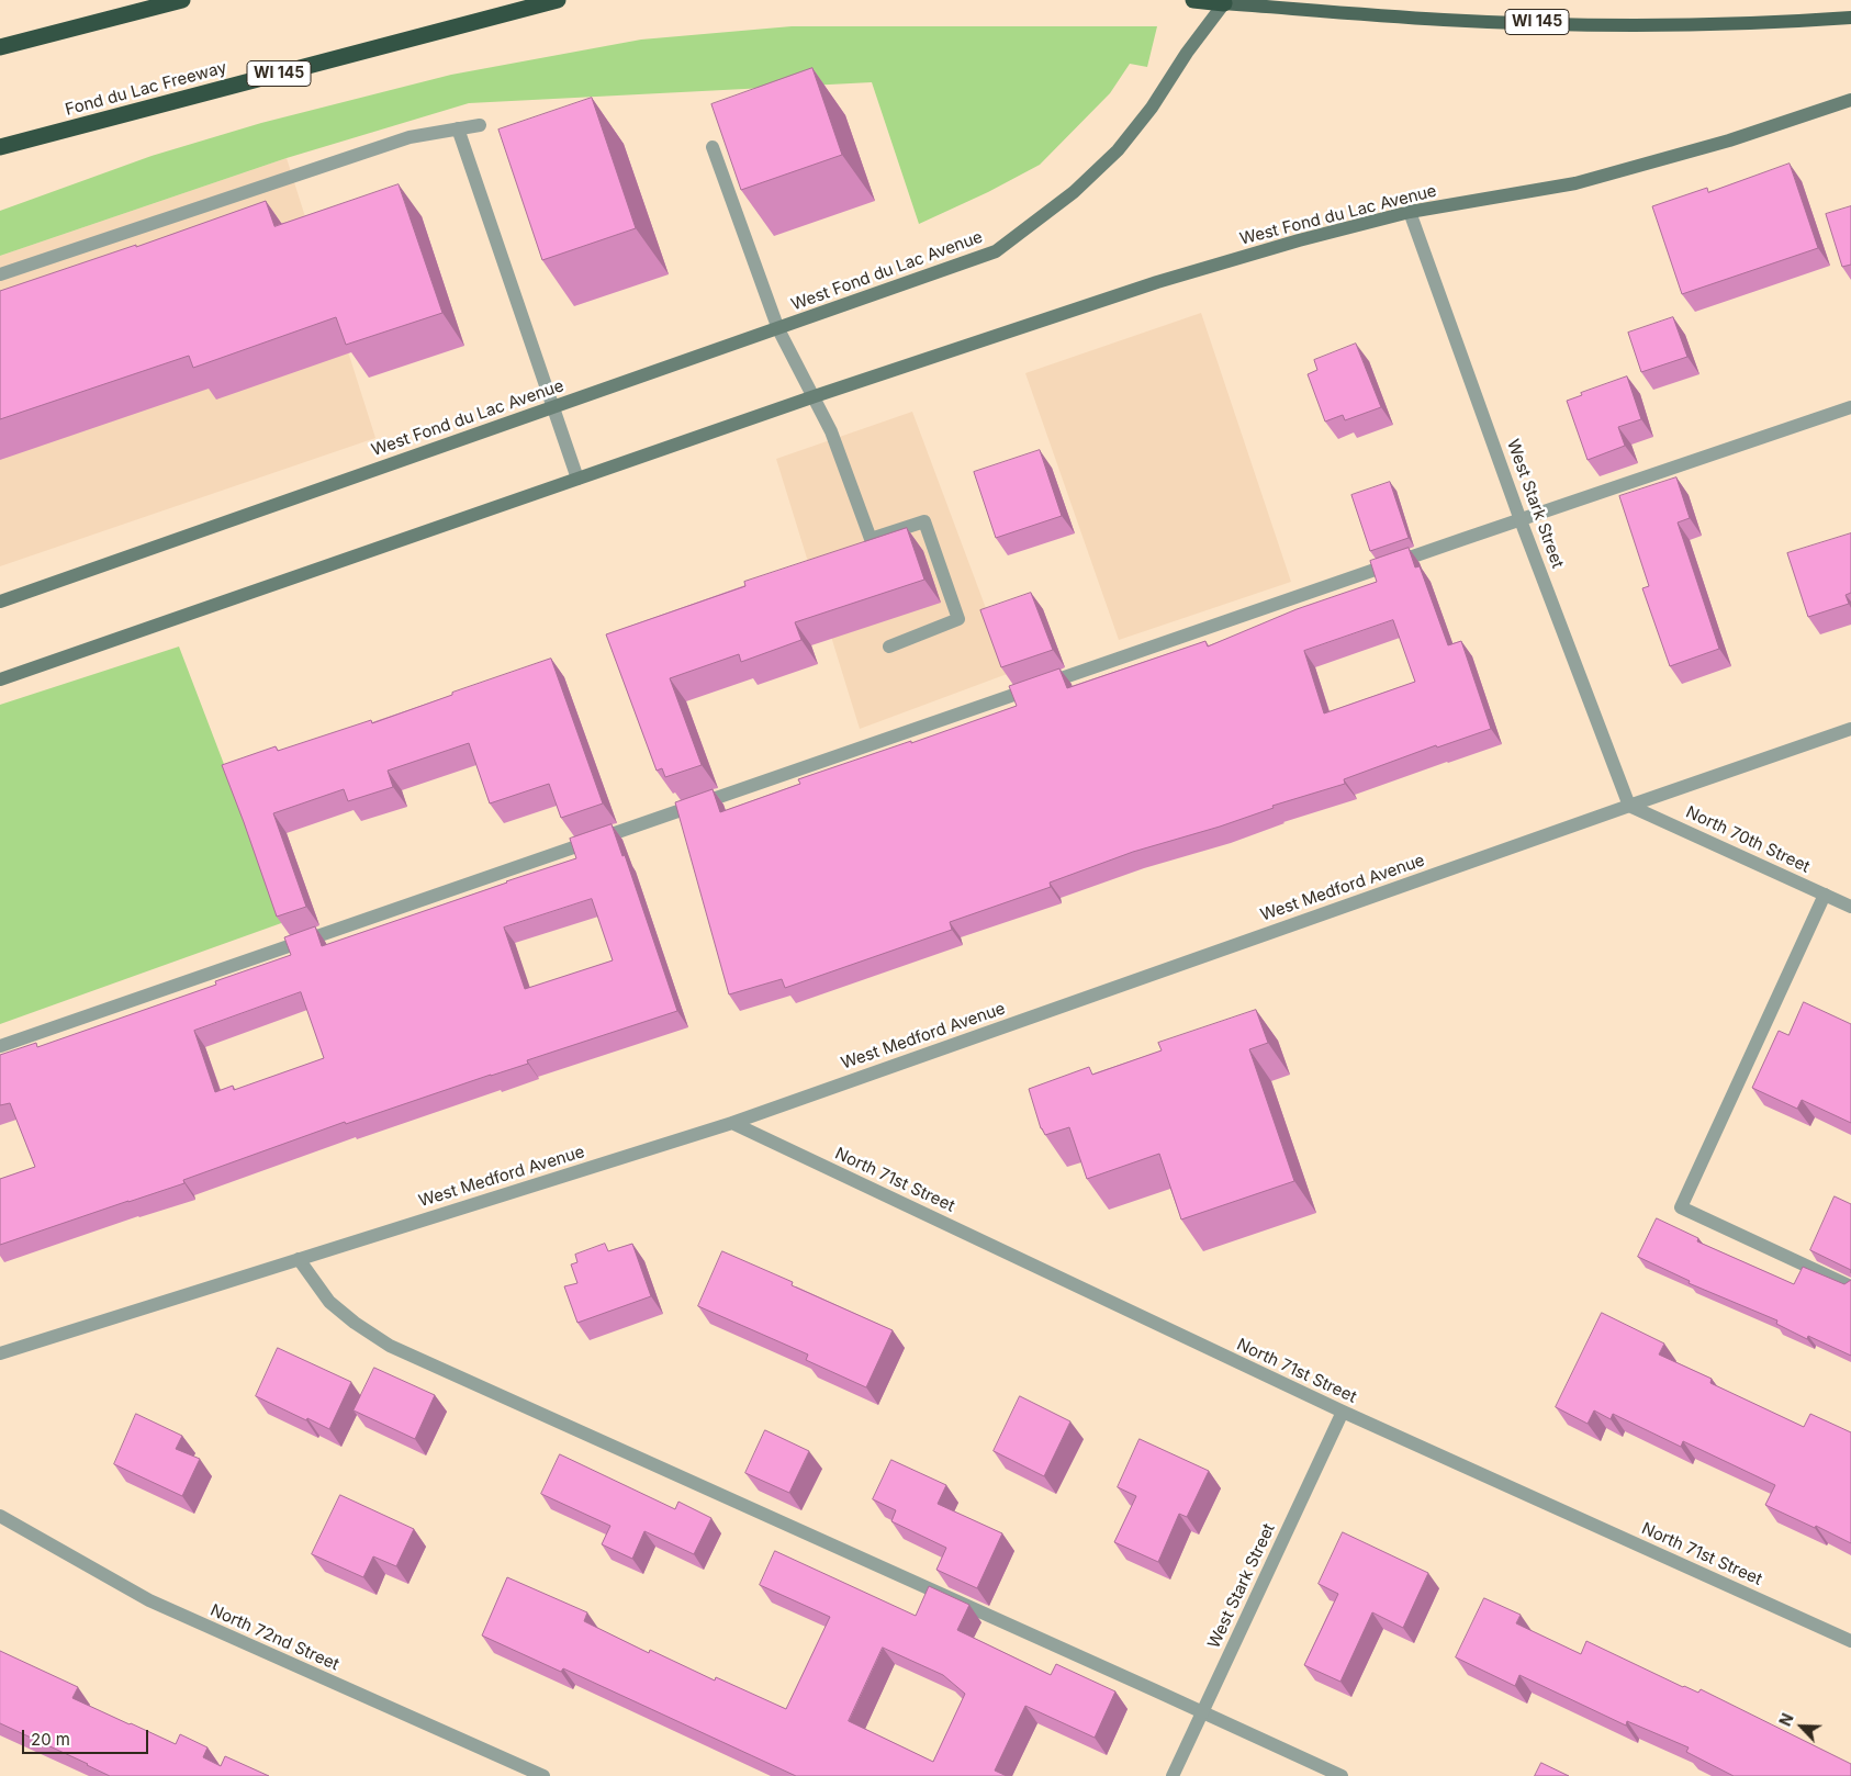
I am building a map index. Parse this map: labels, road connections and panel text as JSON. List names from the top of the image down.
{
  "streets": {
    "highway": ["WI 145", "Fond du Lac Freeway"],
    "street": [
      "West Fond du Lac Avenue",
      "West Stark Street",
      "North 70th Street",
      "West Medford Avenue",
      "North 71st Street",
      "North 72nd Street"
    ]
  },
  "crossings": [
    ["WI 145", "West Fond du Lac Avenue"],
    ["West Fond du Lac Avenue", "West Stark Street"],
    ["West Stark Street", "North 70th Street"],
    ["West Stark Street", "West Medford Avenue"],
    ["West Stark Street", "North 71st Street"],
    ["North 70th Street", "West Medford Avenue"],
    ["West Medford Avenue", "North 71st Street"]
  ],
  "scale_bar": "20 m",
  "north": "top left"
}
